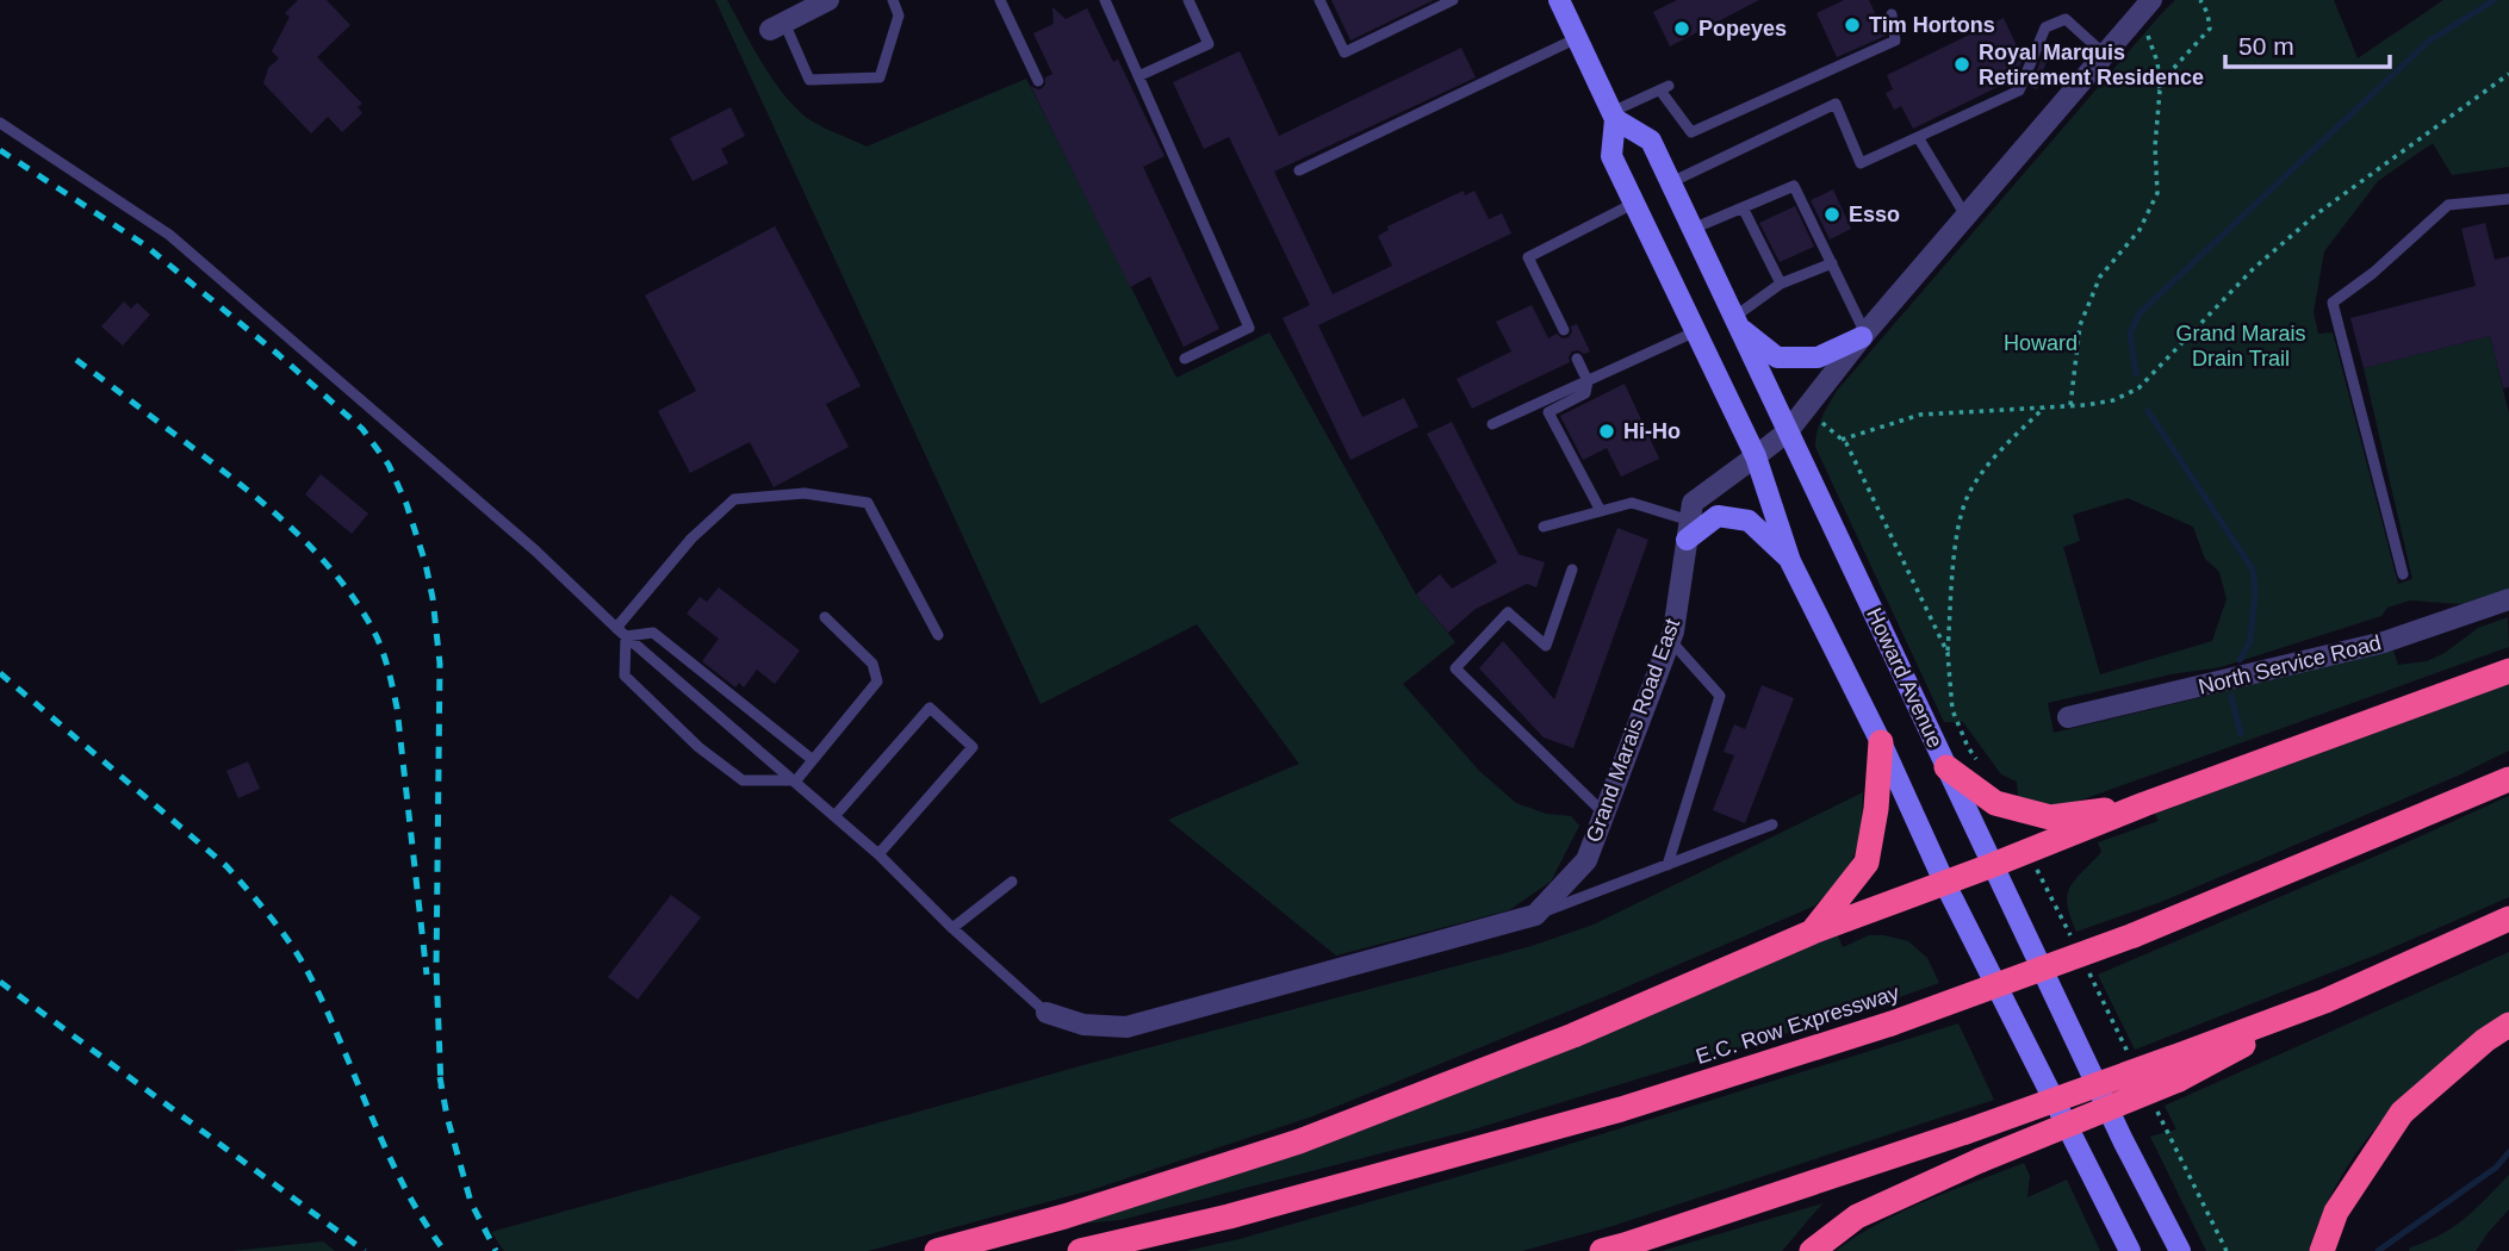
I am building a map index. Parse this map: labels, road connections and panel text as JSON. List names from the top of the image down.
{
  "streets": {
    "highway": ["E.C. Row Expressway"],
    "main road": ["Howard Avenue"],
    "street": ["North Service Road", "Grand Marais Road East"]
  },
  "crossings": [
    ["Howard Avenue", "Grand Marais Road East"]
  ],
  "parks": ["Grand Marais Drain Trail", "Howard"],
  "places": [
    "Tim Hortons",
    "Popeyes",
    "Royal Marquis Retirement Residence",
    "Esso",
    "Hi-Ho"
  ],
  "scale_bar": "50 m"
}
